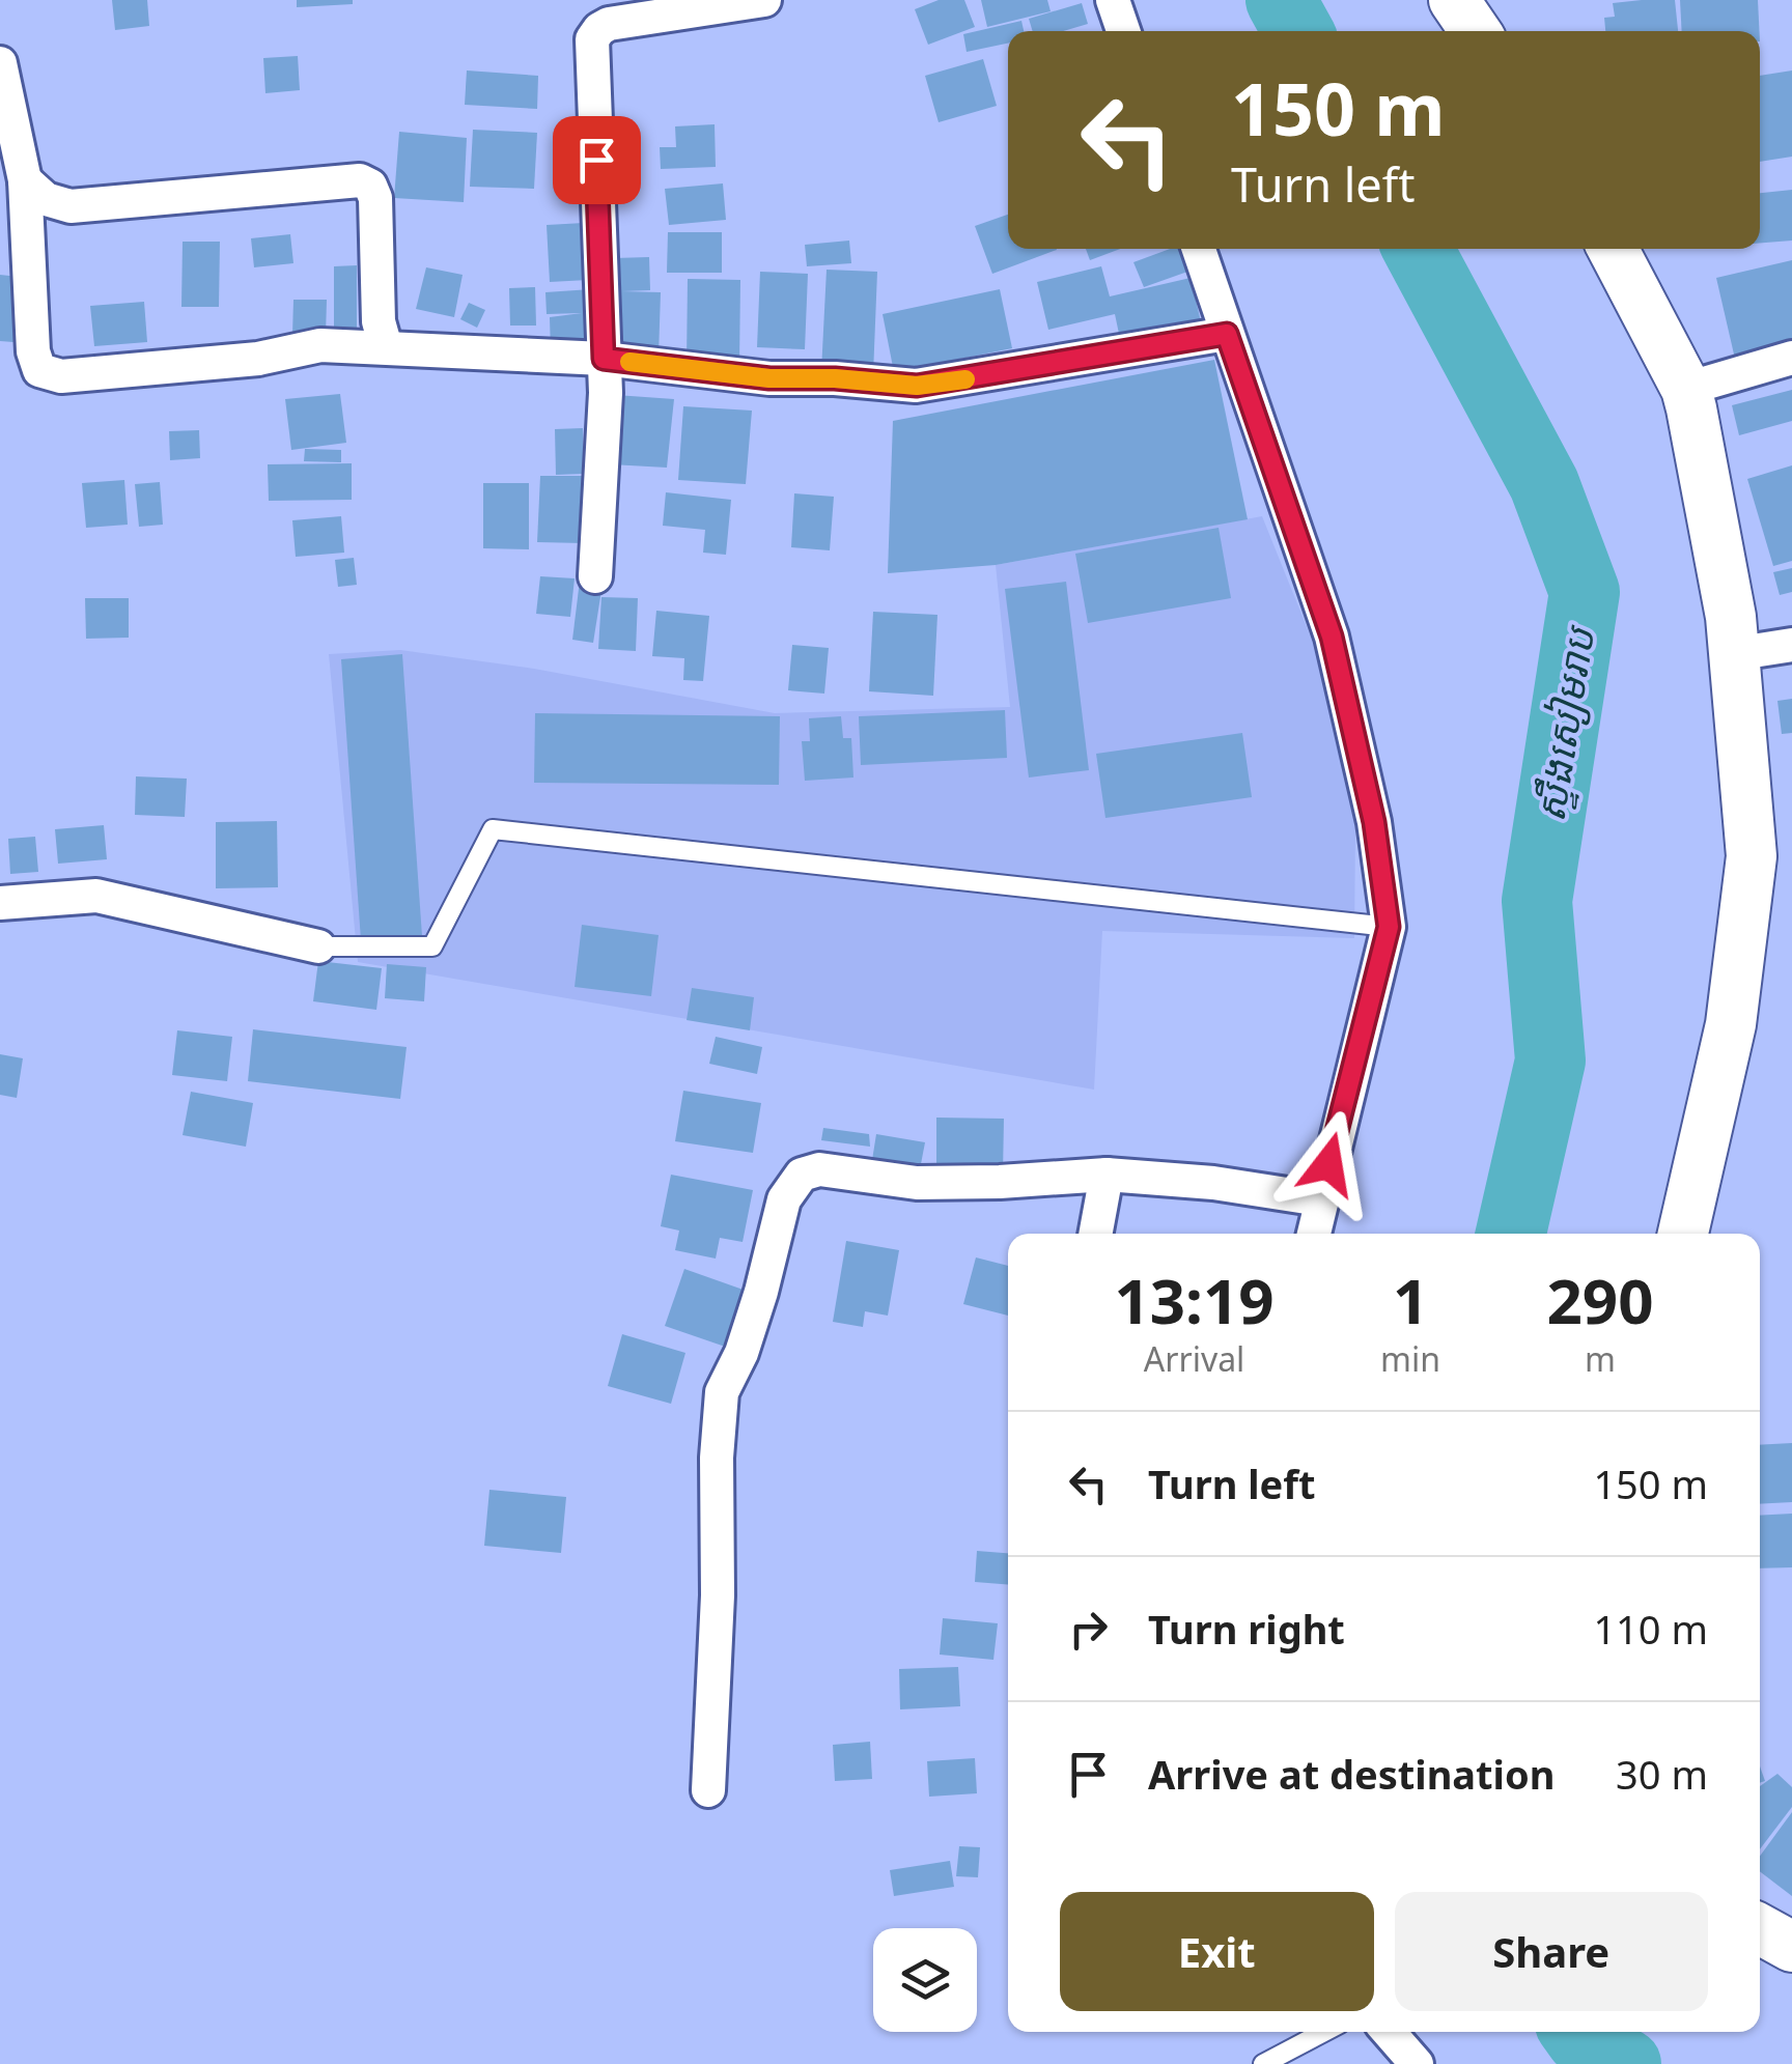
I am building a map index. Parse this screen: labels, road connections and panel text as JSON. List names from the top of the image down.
{
  "water": ["ស្ទឹងសៀមរាប"],
  "page": {
    "turn": ["150 m", "Turn left"],
    "eta": [
      "13:19",
      "Arrival",
      "1",
      "min",
      "290",
      "m"
    ],
    "list": [
      {
        "name": "Turn left",
        "value": "150 m"
      },
      {
        "name": "Turn right",
        "value": "110 m"
      },
      {
        "name": "Arrive at destination",
        "value": "30 m"
      }
    ],
    "buttons": ["Exit", "Share"]
  }
}
